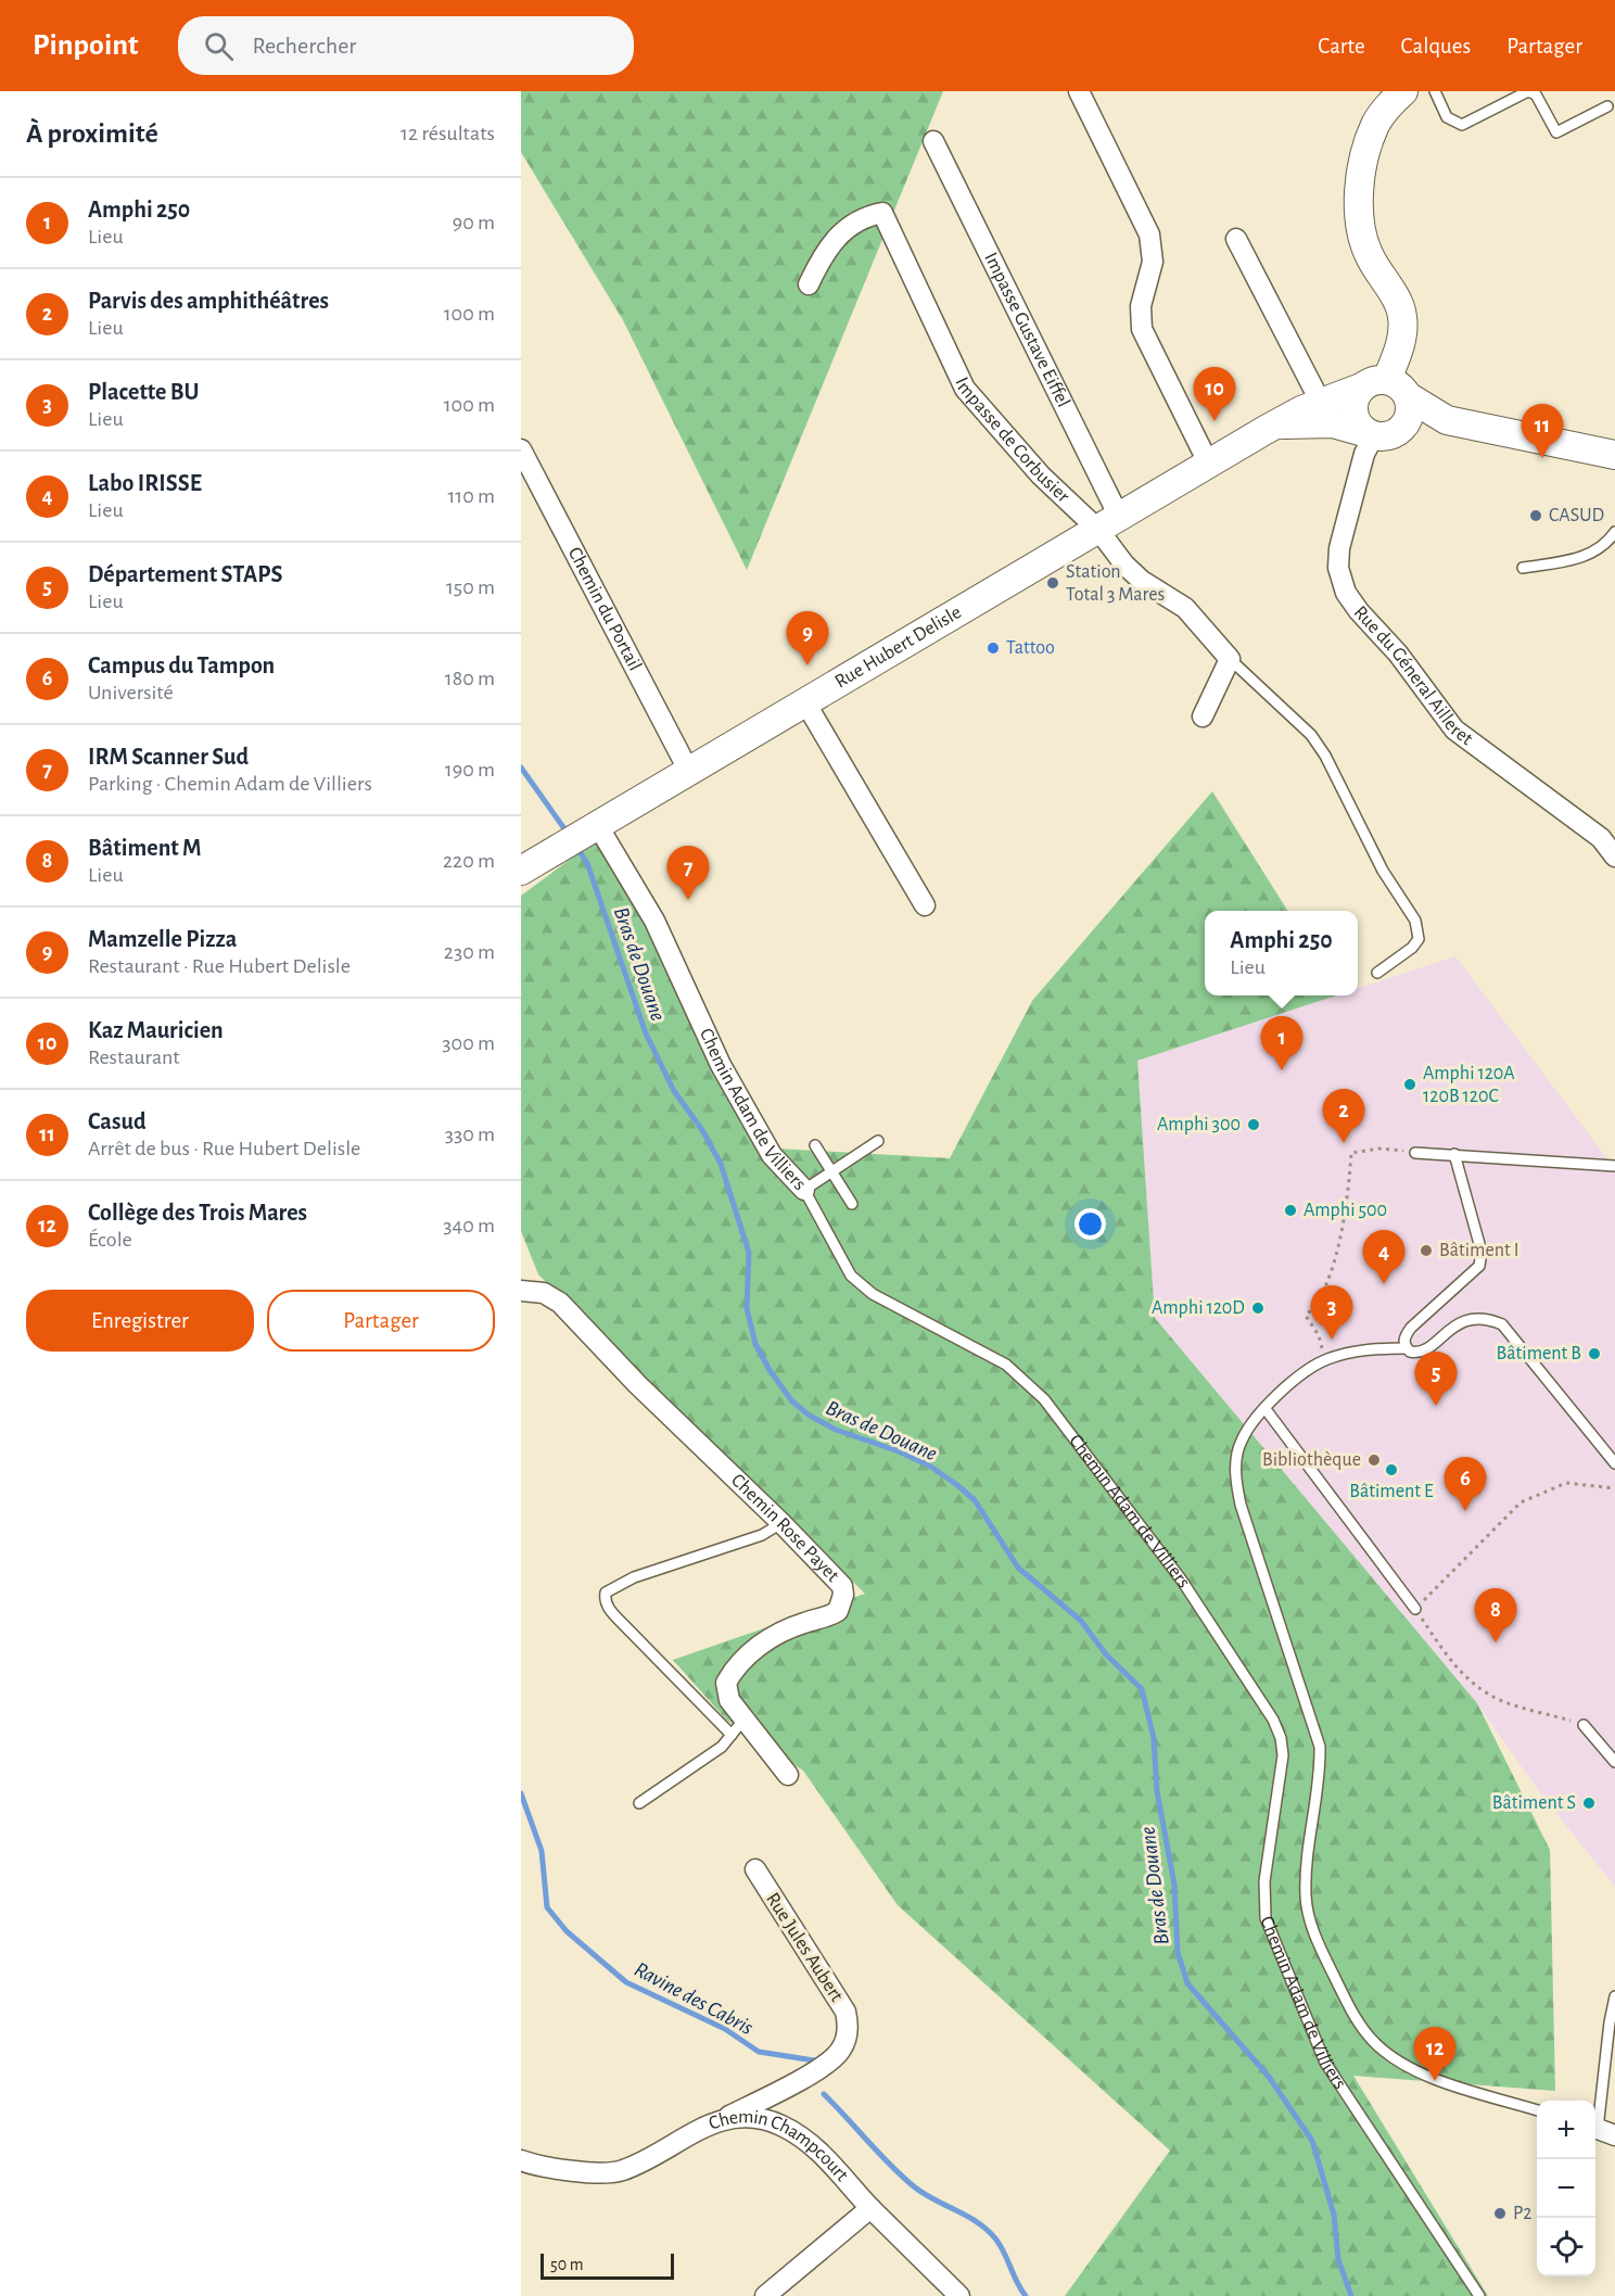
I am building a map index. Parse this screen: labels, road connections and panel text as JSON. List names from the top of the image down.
{
  "streets": {
    "main road": ["Rue Hubert Delisle"],
    "street": [
      "Impasse Gustave Eiffel",
      "Impasse de Corbusier",
      "Chemin du Portail",
      "Rue du Géneral Ailleret",
      "Chemin Adam de Villiers",
      "Chemin Rose Payet",
      "Rue Jules Aubert",
      "Chemin Champcourt"
    ]
  },
  "crossings": [
    ["Impasse Gustave Eiffel", "Impasse de Corbusier"],
    ["Impasse Gustave Eiffel", "Rue Hubert Delisle"],
    ["Impasse de Corbusier", "Rue Hubert Delisle"],
    ["Chemin du Portail", "Rue Hubert Delisle"],
    ["Rue Hubert Delisle", "Rue du Géneral Ailleret"],
    ["Rue Hubert Delisle", "Chemin Adam de Villiers"],
    ["Rue Jules Aubert", "Chemin Champcourt"]
  ],
  "water": ["Bras de Douane", "Ravine des Cabris"],
  "places": [
    "CASUD",
    "Station Total 3 Mares",
    "Tattoo",
    "Amphi 120A 120B 120C",
    "Amphi 300",
    "Amphi 500",
    "Bâtiment I",
    "Amphi 120D",
    "Bâtiment B",
    "Bibliothèque",
    "Bâtiment E",
    "Bâtiment S",
    "P2"
  ],
  "scale_bar": "50 m",
  "page": {
    "header": "Pinpoint",
    "search": "Rechercher",
    "nav": ["Carte", "Calques", "Partager"],
    "heading": ["À proximité", "12 résultats"],
    "list": [
      {
        "mark": "1",
        "name": "Amphi 250",
        "note": "Lieu",
        "value": "90 m"
      },
      {
        "mark": "2",
        "name": "Parvis des amphithéâtres",
        "note": "Lieu",
        "value": "100 m"
      },
      {
        "mark": "3",
        "name": "Placette BU",
        "note": "Lieu",
        "value": "100 m"
      },
      {
        "mark": "4",
        "name": "Labo IRISSE",
        "note": "Lieu",
        "value": "110 m"
      },
      {
        "mark": "5",
        "name": "Département STAPS",
        "note": "Lieu",
        "value": "150 m"
      },
      {
        "mark": "6",
        "name": "Campus du Tampon",
        "note": "Université",
        "value": "180 m"
      },
      {
        "mark": "7",
        "name": "IRM Scanner Sud",
        "note": "Parking · Chemin Adam de Villiers",
        "value": "190 m"
      },
      {
        "mark": "8",
        "name": "Bâtiment M",
        "note": "Lieu",
        "value": "220 m"
      },
      {
        "mark": "9",
        "name": "Mamzelle Pizza",
        "note": "Restaurant · Rue Hubert Delisle",
        "value": "230 m"
      },
      {
        "mark": "10",
        "name": "Kaz Mauricien",
        "note": "Restaurant",
        "value": "300 m"
      },
      {
        "mark": "11",
        "name": "Casud",
        "note": "Arrêt de bus · Rue Hubert Delisle",
        "value": "330 m"
      },
      {
        "mark": "12",
        "name": "Collège des Trois Mares",
        "note": "École",
        "value": "340 m"
      }
    ],
    "pins": [
      "10",
      "11",
      "9",
      "7",
      "1",
      "2",
      "4",
      "3",
      "5",
      "6",
      "8",
      "12"
    ],
    "popup": ["Amphi 250", "Lieu"],
    "buttons": ["Enregistrer", "Partager"],
    "map_buttons": ["+", "−"],
    "scale": "50 m"
  }
}
